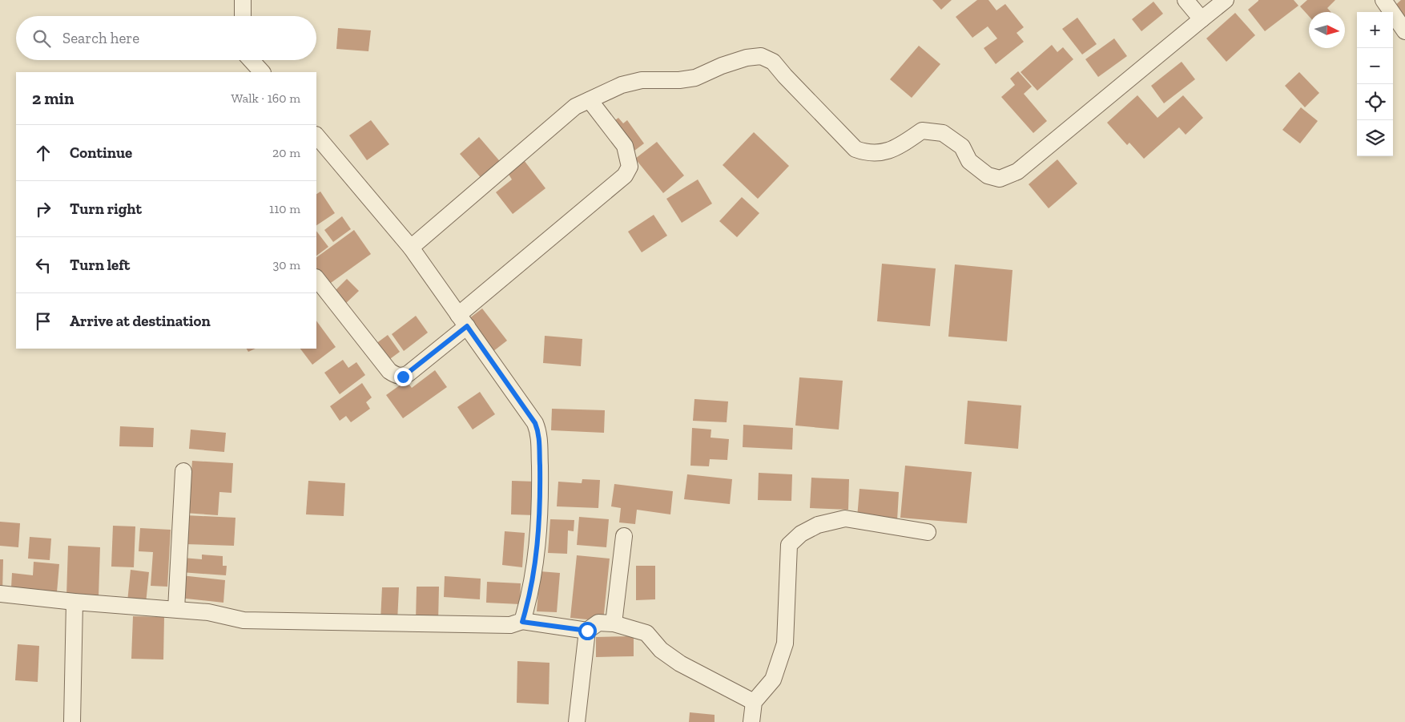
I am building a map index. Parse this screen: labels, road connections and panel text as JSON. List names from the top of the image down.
{
  "north": "right",
  "page": {
    "map_buttons": ["+", "−"],
    "search": "Search here",
    "heading": ["2 min", "Walk · 160 m"],
    "list": [
      ["Continue", "20 m"],
      ["Turn right", "110 m"],
      ["Turn left", "30 m"],
      "Arrive at destination"
    ]
  }
}
